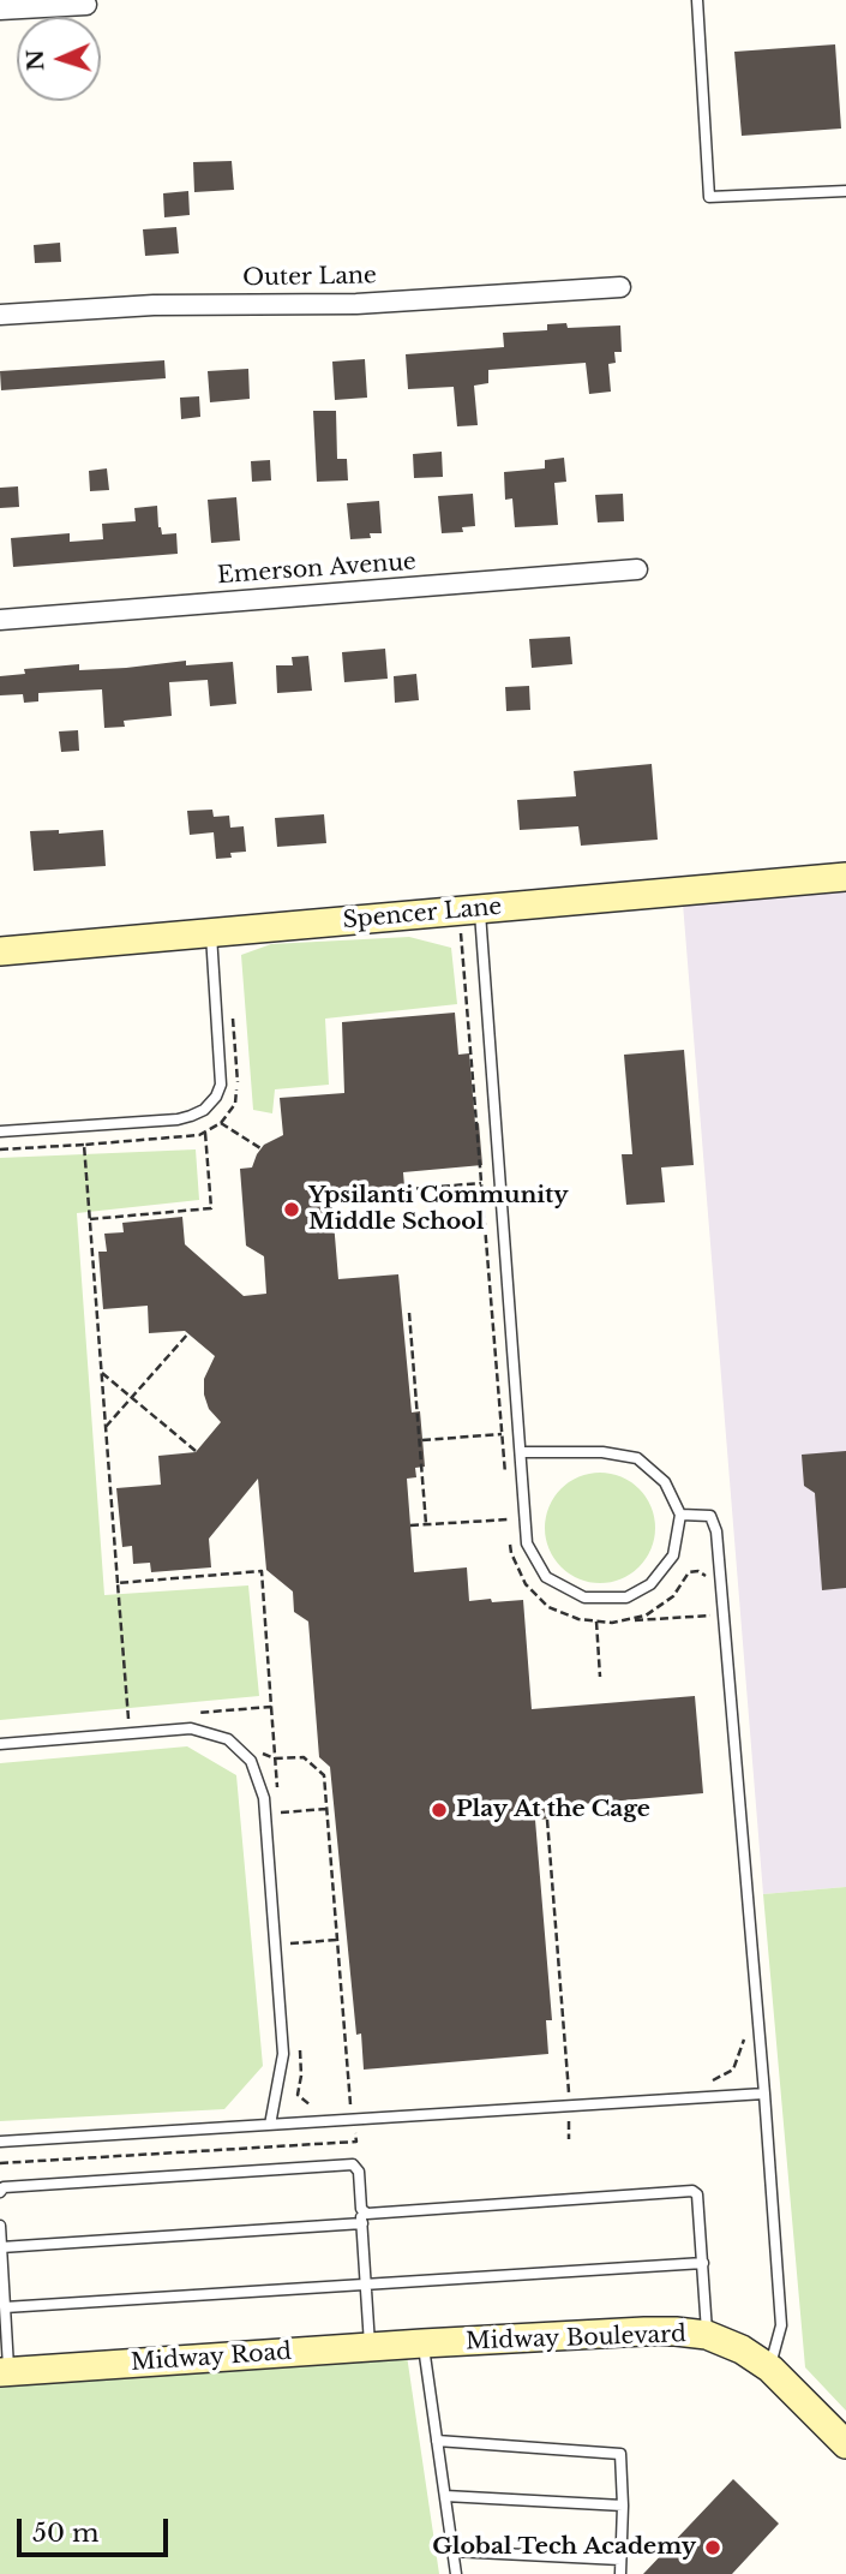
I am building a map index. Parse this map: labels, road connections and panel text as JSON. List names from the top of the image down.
{
  "streets": {
    "street": [
      "Outer Lane",
      "Emerson Avenue",
      "Spencer Lane",
      "Midway Boulevard",
      "Midway Road"
    ]
  },
  "crossings": [
    ["Midway Boulevard", "Midway Road"]
  ],
  "places": ["Ypsilanti Community Middle School", "Play At the Cage", "Global Tech Academy"],
  "scale_bar": "50 m",
  "north": "left"
}
